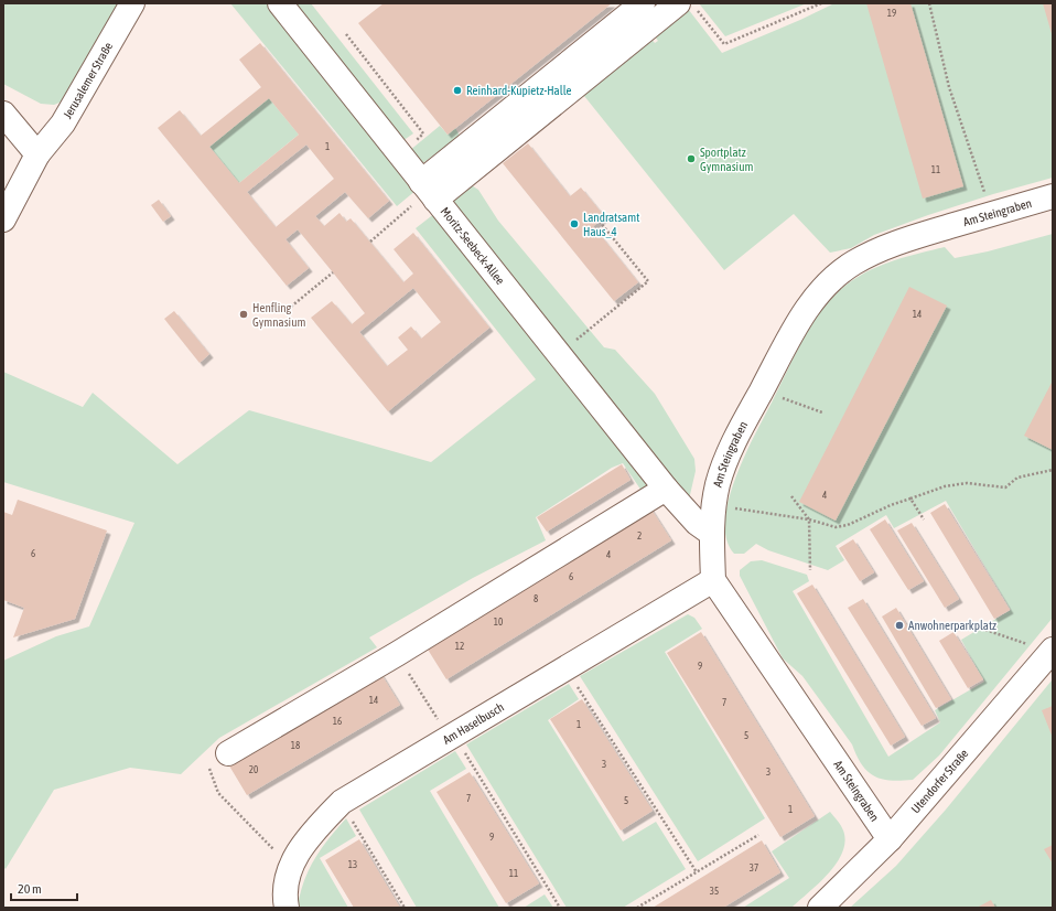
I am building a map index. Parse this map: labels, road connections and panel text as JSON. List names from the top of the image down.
{
  "streets": {
    "street": [
      "Jerusalemer Straße",
      "Am Steingraben",
      "Moritz-Seebeck-Allee",
      "Am Haselbusch",
      "Utendorfer Straße"
    ]
  },
  "crossings": [
    ["Am Steingraben", "Moritz-Seebeck-Allee"],
    ["Am Steingraben", "Am Haselbusch"],
    ["Am Steingraben", "Utendorfer Straße"]
  ],
  "places": [
    "Reinhard-Kupietz-Halle",
    "Sportplatz Gymnasium",
    "Landratsamt Haus_4",
    "Henfling Gymnasium",
    "Anwohnerparkplatz"
  ],
  "house_numbers": [
    "19",
    "1",
    "11",
    "14",
    "4",
    "2",
    "6",
    "4",
    "6",
    "8",
    "10",
    "12",
    "9",
    "14",
    "7",
    "16",
    "1",
    "5",
    "18",
    "3",
    "20",
    "3",
    "7",
    "5",
    "1",
    "9",
    "13",
    "37",
    "11",
    "35"
  ],
  "scale_bar": "20 m"
}
